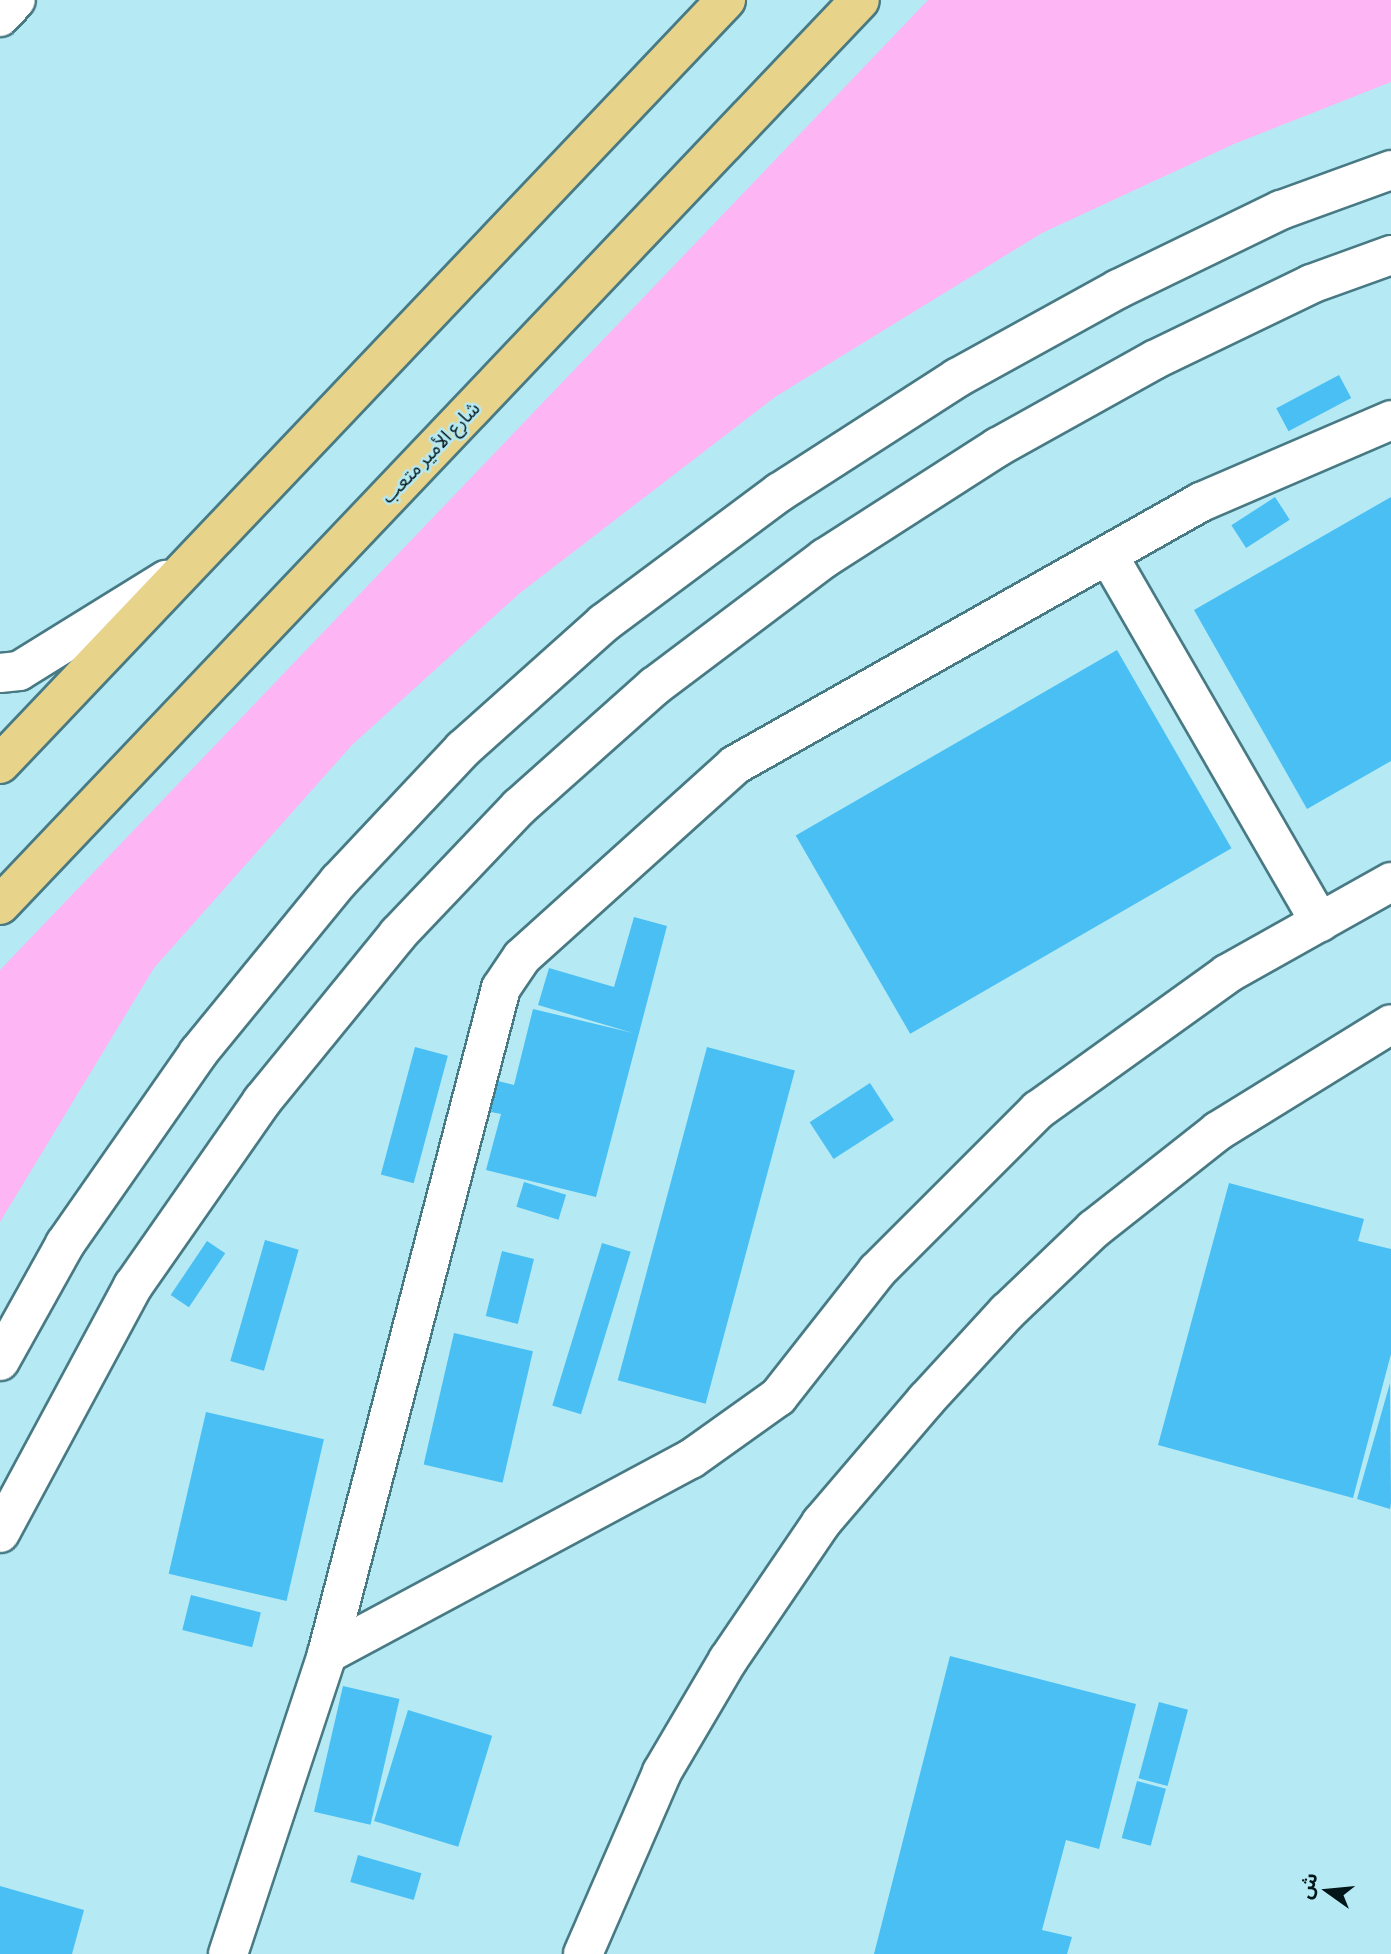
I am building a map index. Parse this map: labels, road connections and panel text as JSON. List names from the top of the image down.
{
  "streets": {
    "main road": ["شارع الأمير متعب"]
  },
  "north": "left"
}
